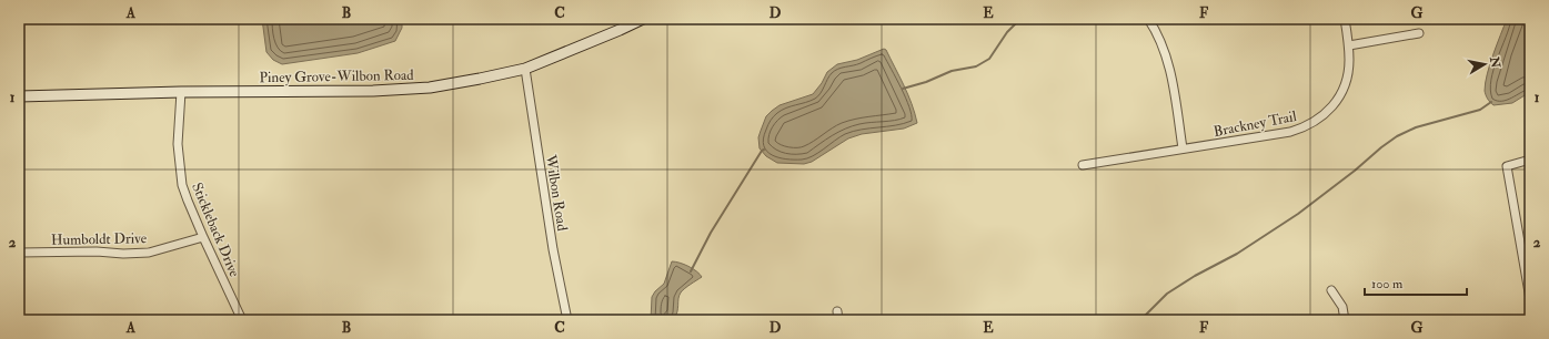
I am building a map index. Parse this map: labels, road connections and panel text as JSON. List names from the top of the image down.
{
  "streets": {
    "street": [
      "Piney Grove-Wilbon Road",
      "Brackney Trail",
      "Wilbon Road",
      "Stickleback Drive",
      "Humboldt Drive"
    ]
  },
  "crossings": [
    ["Piney Grove-Wilbon Road", "Wilbon Road"],
    ["Piney Grove-Wilbon Road", "Stickleback Drive"],
    ["Stickleback Drive", "Humboldt Drive"]
  ],
  "scale_bar": "100 m",
  "north": "right",
  "grid": {
    "columns": [
      "A",
      "B",
      "C",
      "D",
      "E",
      "F",
      "G"
    ],
    "rows": ["1", "2"]
  }
}
